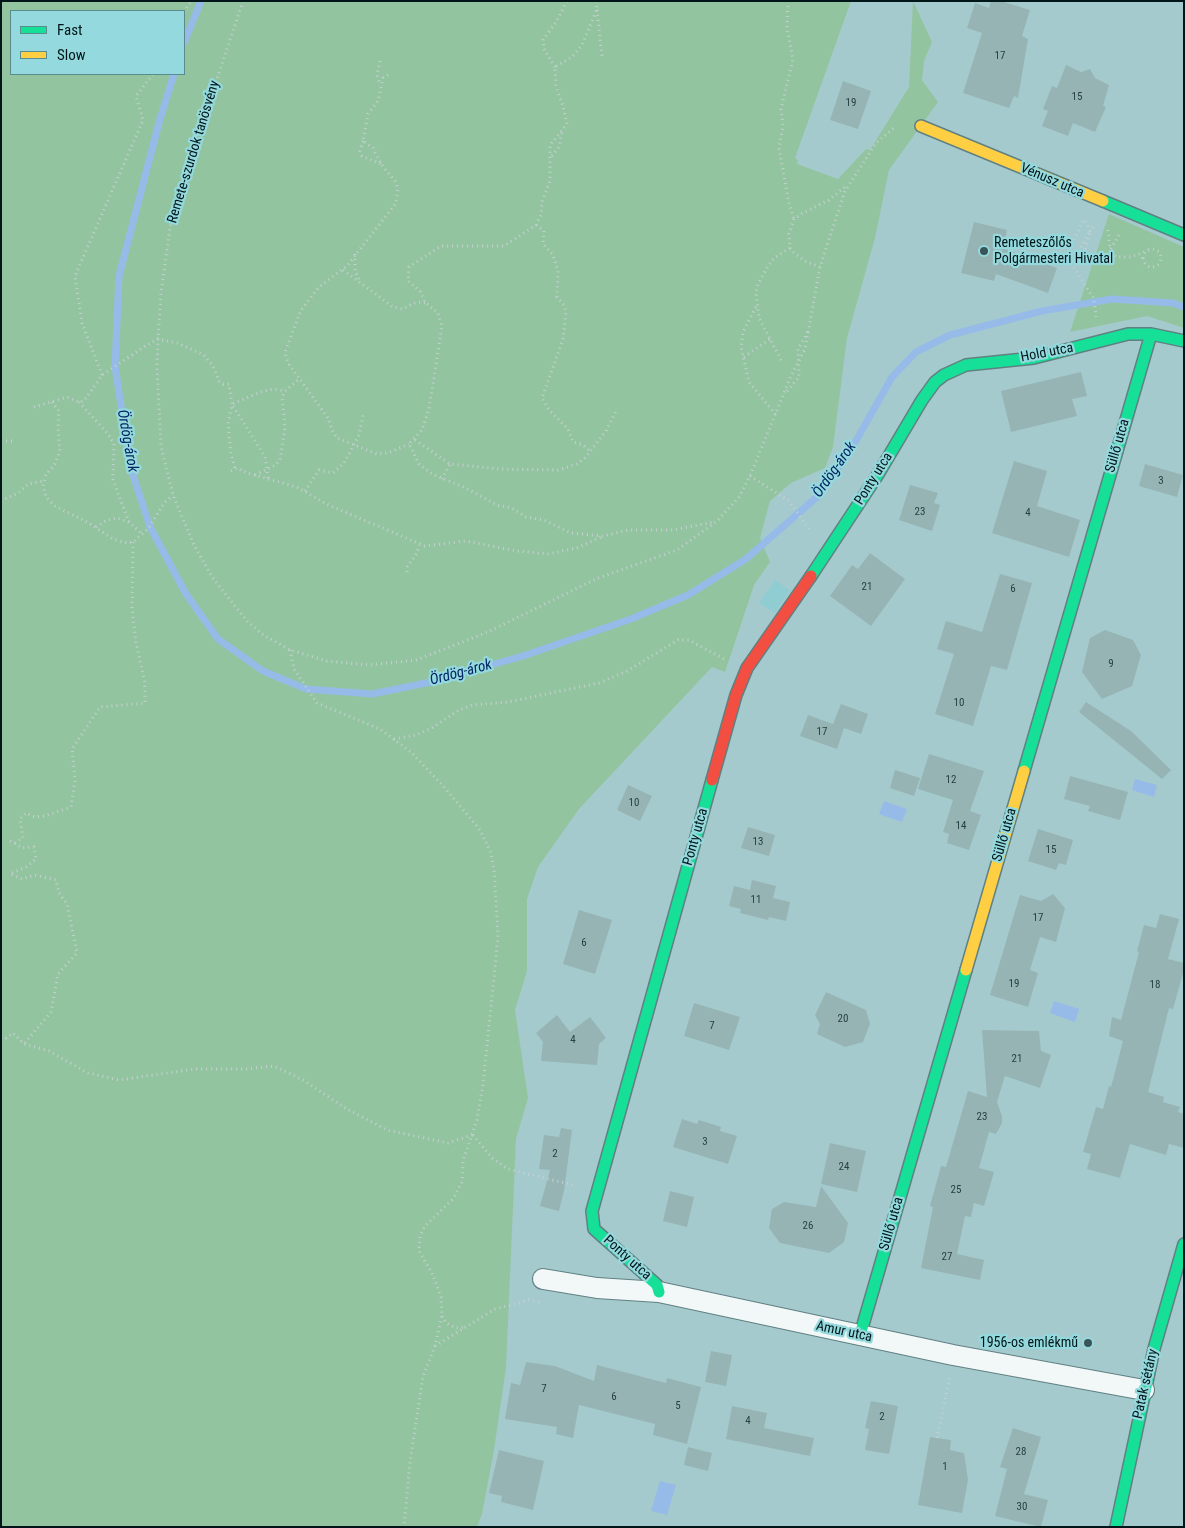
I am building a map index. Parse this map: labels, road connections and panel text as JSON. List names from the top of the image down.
{
  "streets": {
    "street": [
      "Vénusz utca",
      "Hold utca",
      "Süllő utca",
      "Ponty utca",
      "Amur utca",
      "Patak sétány"
    ],
    "path": ["Remete-szurdok tanösvény"]
  },
  "crossings": [
    ["Hold utca", "Süllő utca"],
    ["Hold utca", "Ponty utca"],
    ["Süllő utca", "Amur utca"],
    ["Ponty utca", "Amur utca"],
    ["Amur utca", "Patak sétány"]
  ],
  "water": ["Ördög-árok"],
  "places": ["Remeteszőlős Polgármesteri Hivatal", "1956-os emlékmű"],
  "house_numbers": [
    "17",
    "15",
    "19",
    "3",
    "23",
    "4",
    "21",
    "6",
    "9",
    "10",
    "17",
    "12",
    "10",
    "14",
    "13",
    "15",
    "11",
    "17",
    "6",
    "19",
    "18",
    "20",
    "7",
    "4",
    "21",
    "23",
    "3",
    "2",
    "24",
    "25",
    "26",
    "27",
    "7",
    "6",
    "5",
    "2",
    "4",
    "28",
    "1",
    "30"
  ],
  "legend": ["Fast", "Slow"]
}
